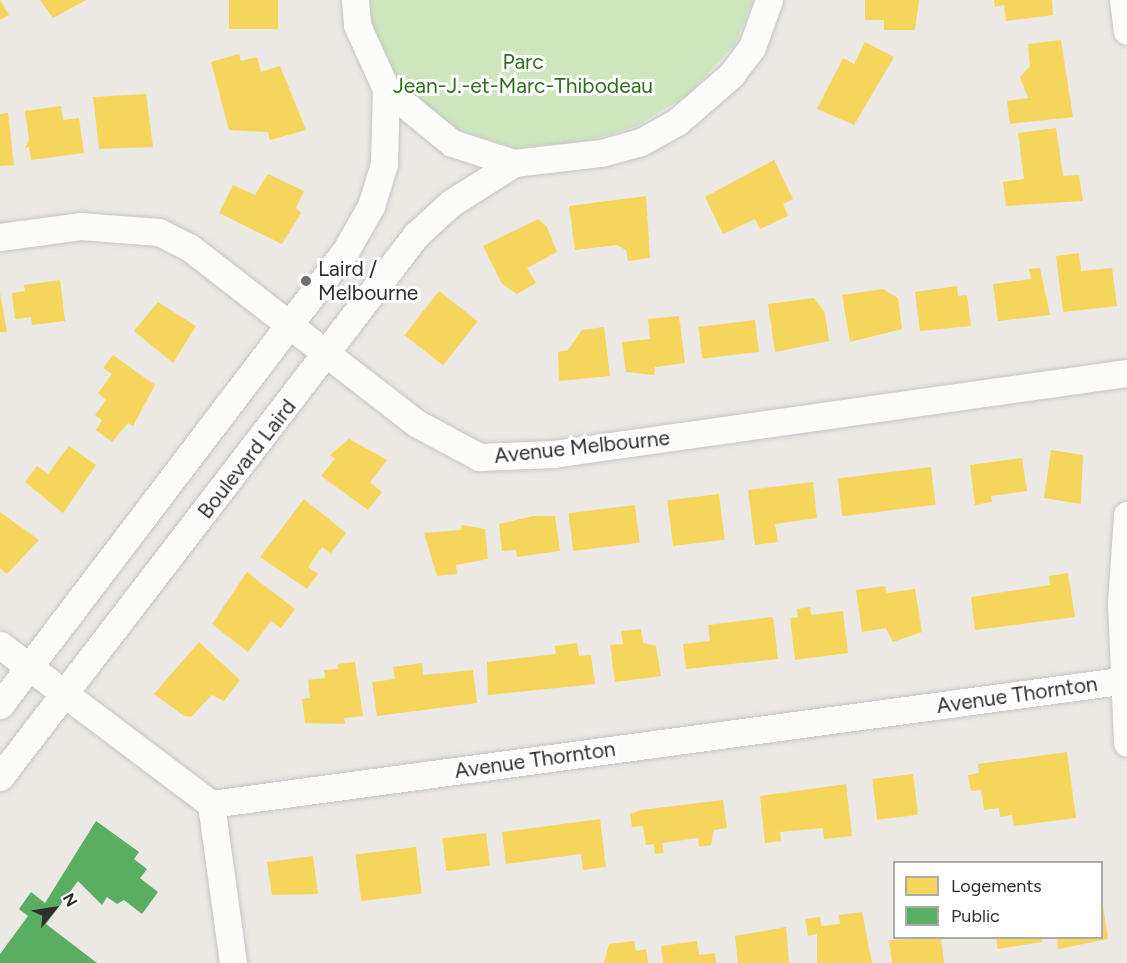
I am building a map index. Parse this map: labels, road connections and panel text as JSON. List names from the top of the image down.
{
  "streets": {
    "street": ["Avenue Melbourne", "Boulevard Laird", "Avenue Thornton"]
  },
  "crossings": [
    ["Avenue Melbourne", "Boulevard Laird"]
  ],
  "parks": ["Parc Jean-J.-et-Marc-Thibodeau"],
  "places": ["Laird / Melbourne"],
  "legend": ["Logements", "Public"],
  "north": "top right"
}
